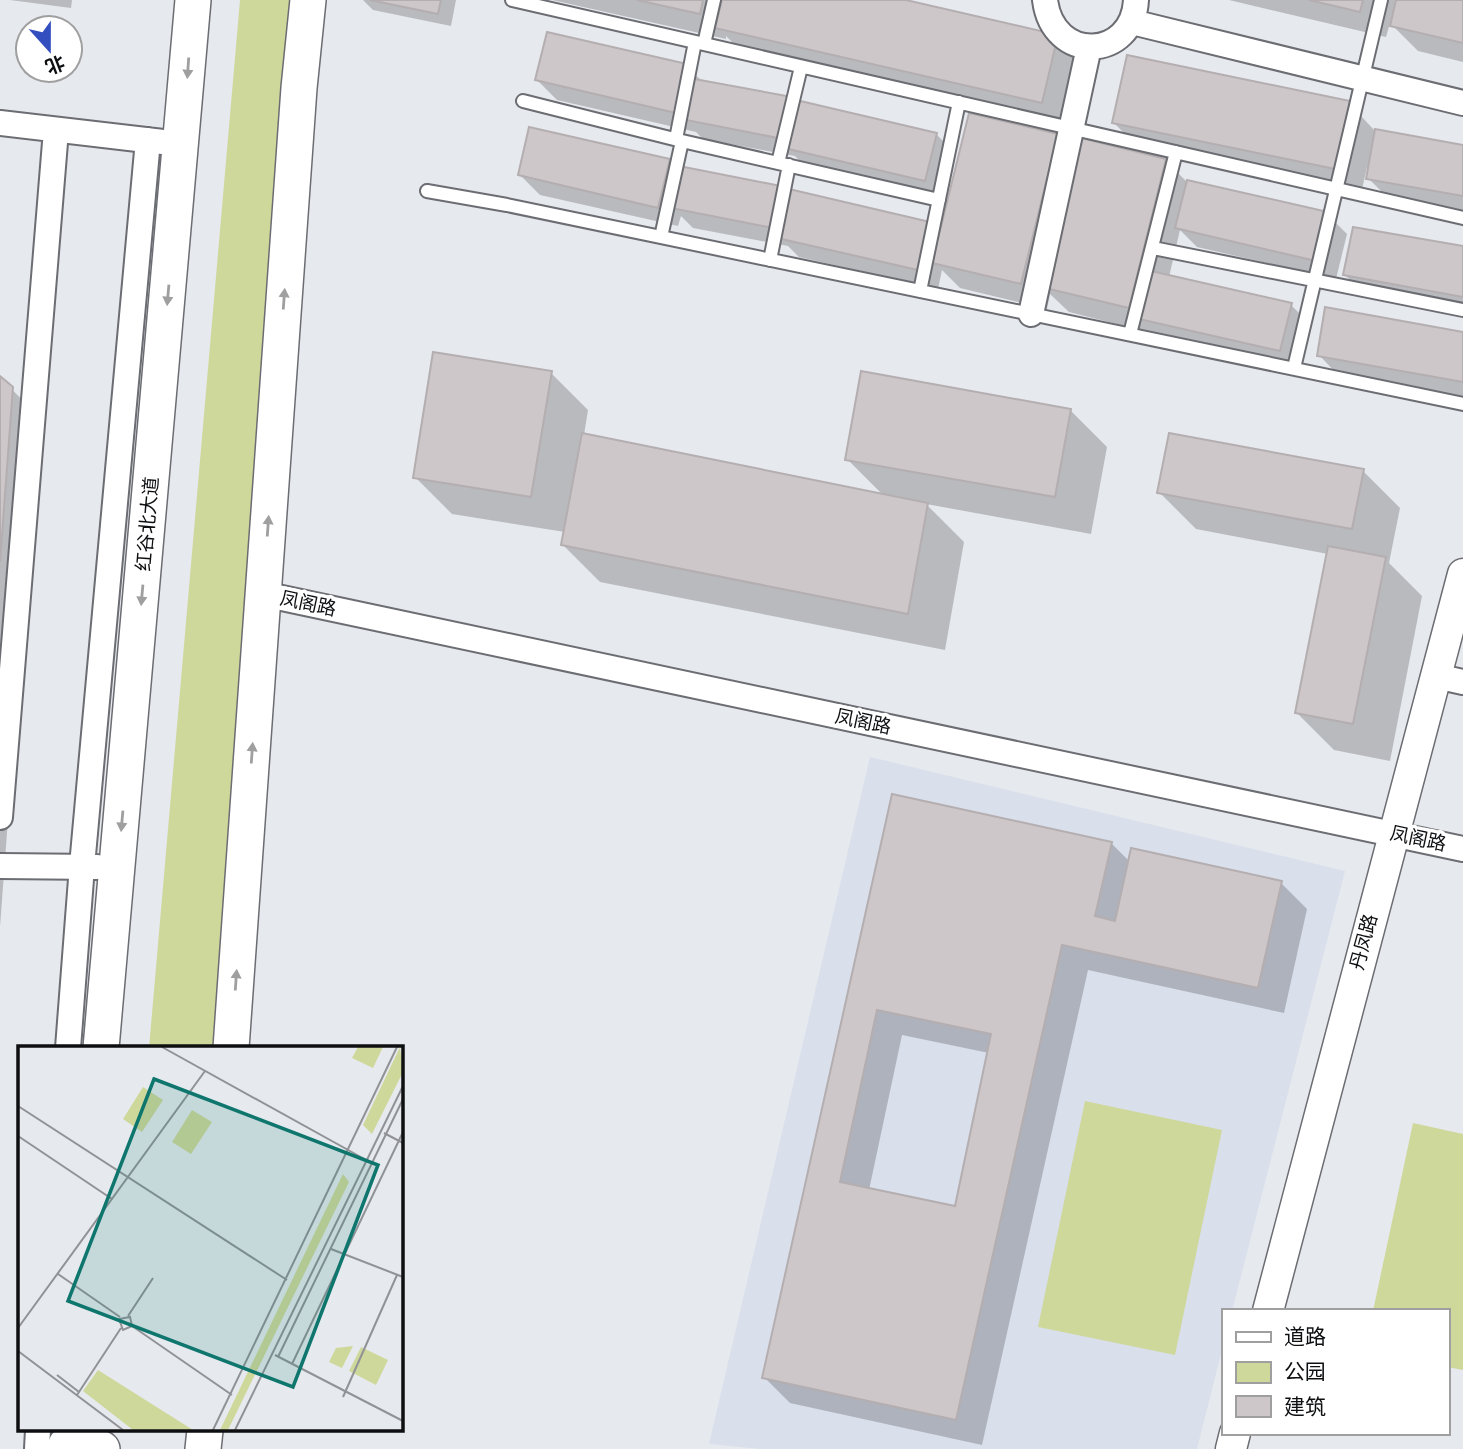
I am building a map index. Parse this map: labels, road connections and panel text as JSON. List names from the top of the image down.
{
  "streets": {
    "main road": ["红谷北大道"],
    "street": ["凤阁路", "丹凤路"]
  },
  "crossings": [
    ["凤阁路", "丹凤路"]
  ],
  "legend": ["道路", "公园", "建筑"],
  "north": "bottom"
}
